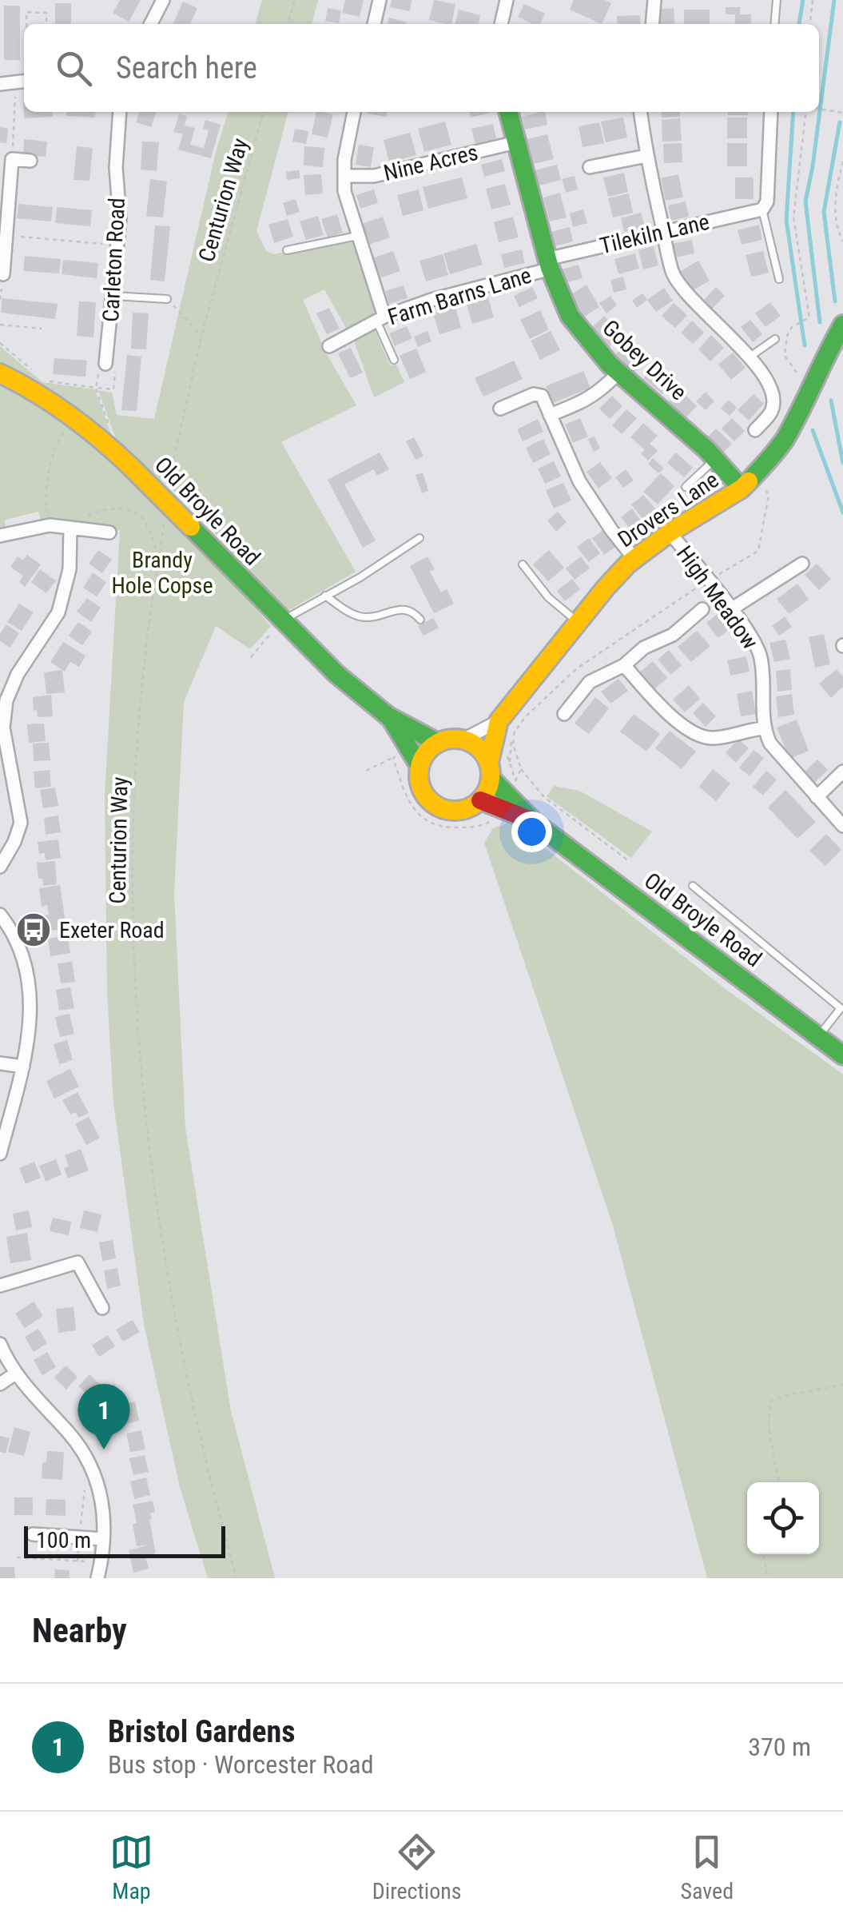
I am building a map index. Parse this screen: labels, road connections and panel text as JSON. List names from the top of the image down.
{
  "streets": {
    "main road": ["Gobey Drive", "Drovers Lane", "Old Broyle Road"],
    "street": [
      "Nine Acres",
      "Tilekiln Lane",
      "Carleton Road",
      "Farm Barns Lane",
      "High Meadow"
    ],
    "path": ["Centurion Way"]
  },
  "crossings": [
    ["Nine Acres", "Gobey Drive"],
    ["Tilekiln Lane", "Farm Barns Lane"],
    ["Tilekiln Lane", "Gobey Drive"],
    ["Farm Barns Lane", "Gobey Drive"],
    ["Gobey Drive", "Drovers Lane"],
    ["Drovers Lane", "Old Broyle Road"],
    ["Drovers Lane", "High Meadow"]
  ],
  "parks": ["Brandy Hole Copse"],
  "places": {
    "bus stop": ["Exeter Road"]
  },
  "scale_bar": "100 m",
  "page": {
    "search": "Search here",
    "pins": "1",
    "scale": "100 m",
    "heading": "Nearby",
    "list": [
      {
        "mark": "1",
        "name": "Bristol Gardens",
        "note": "Bus stop · Worcester Road",
        "value": "370 m"
      }
    ],
    "nav": ["Map", "Directions", "Saved"]
  }
}
